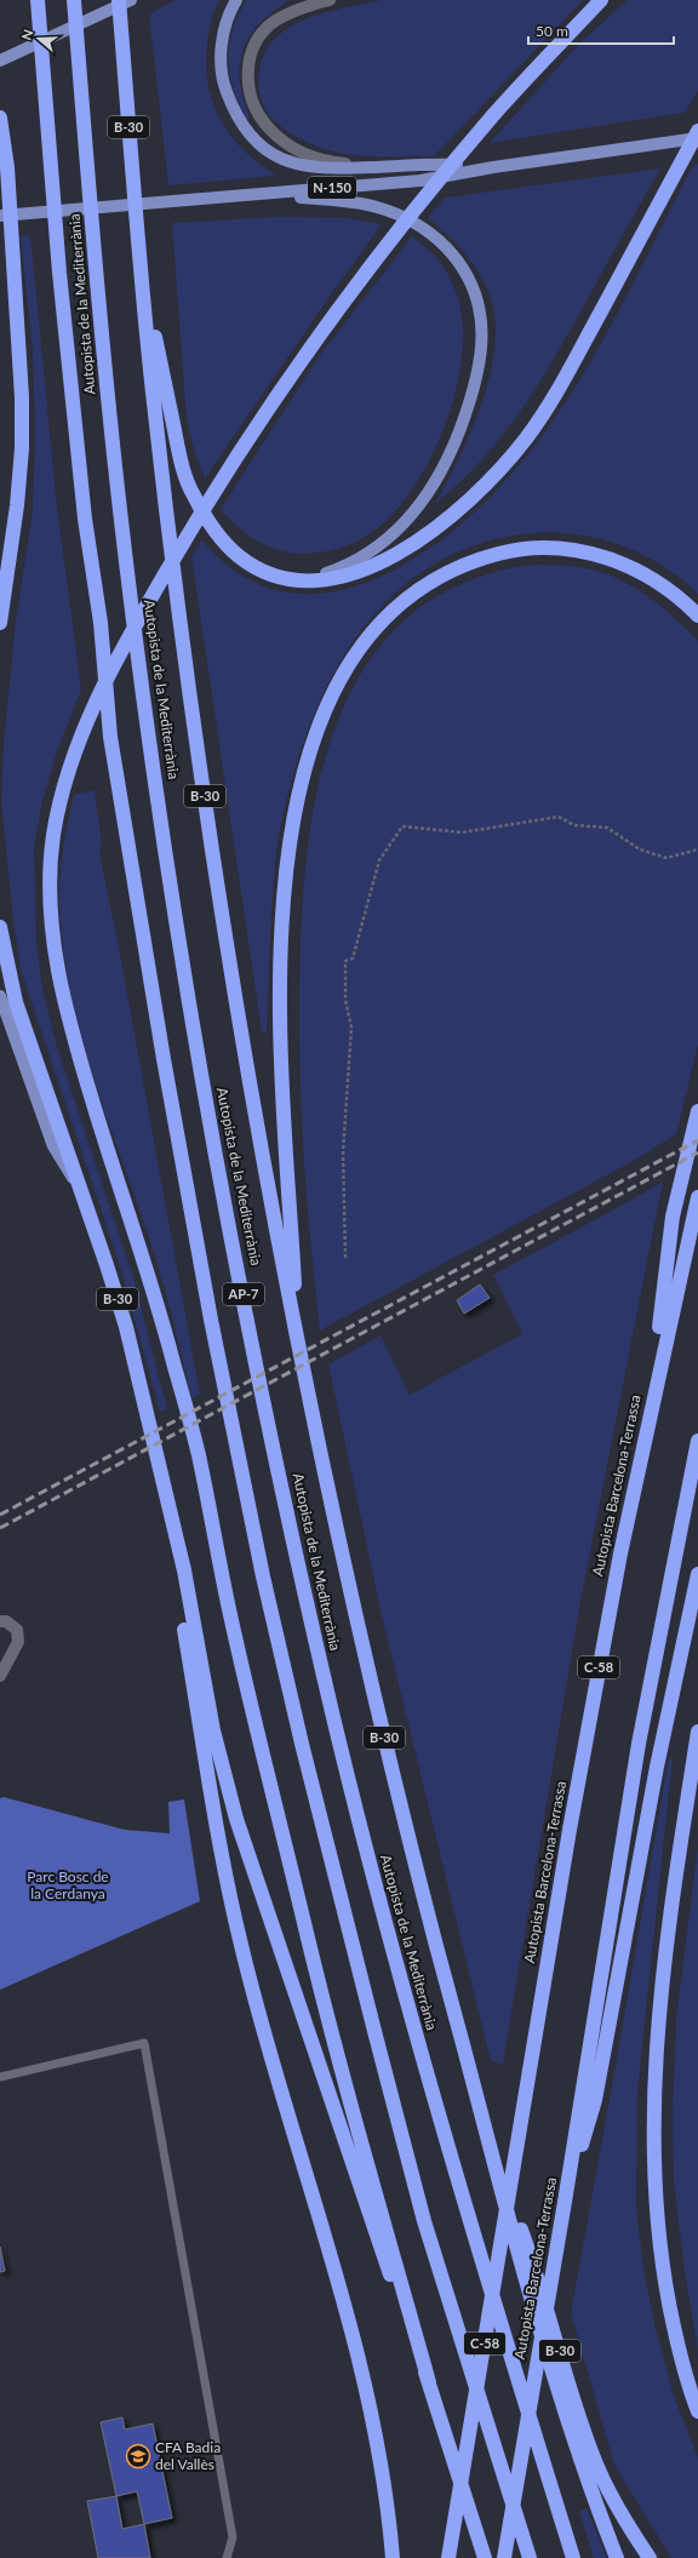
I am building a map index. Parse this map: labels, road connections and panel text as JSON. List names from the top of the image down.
{
  "streets": {
    "highway": [
      "B-30",
      "Autopista de la Mediterrània",
      "AP-7",
      "Autopista Barcelona-Terrassa",
      "C-58"
    ],
    "main road": ["N-150"]
  },
  "parks": ["Parc Bosc de la Cerdanya"],
  "places": {
    "school or university": ["CFA Badia del Vallès"]
  },
  "scale_bar": "50 m",
  "north": "left"
}
